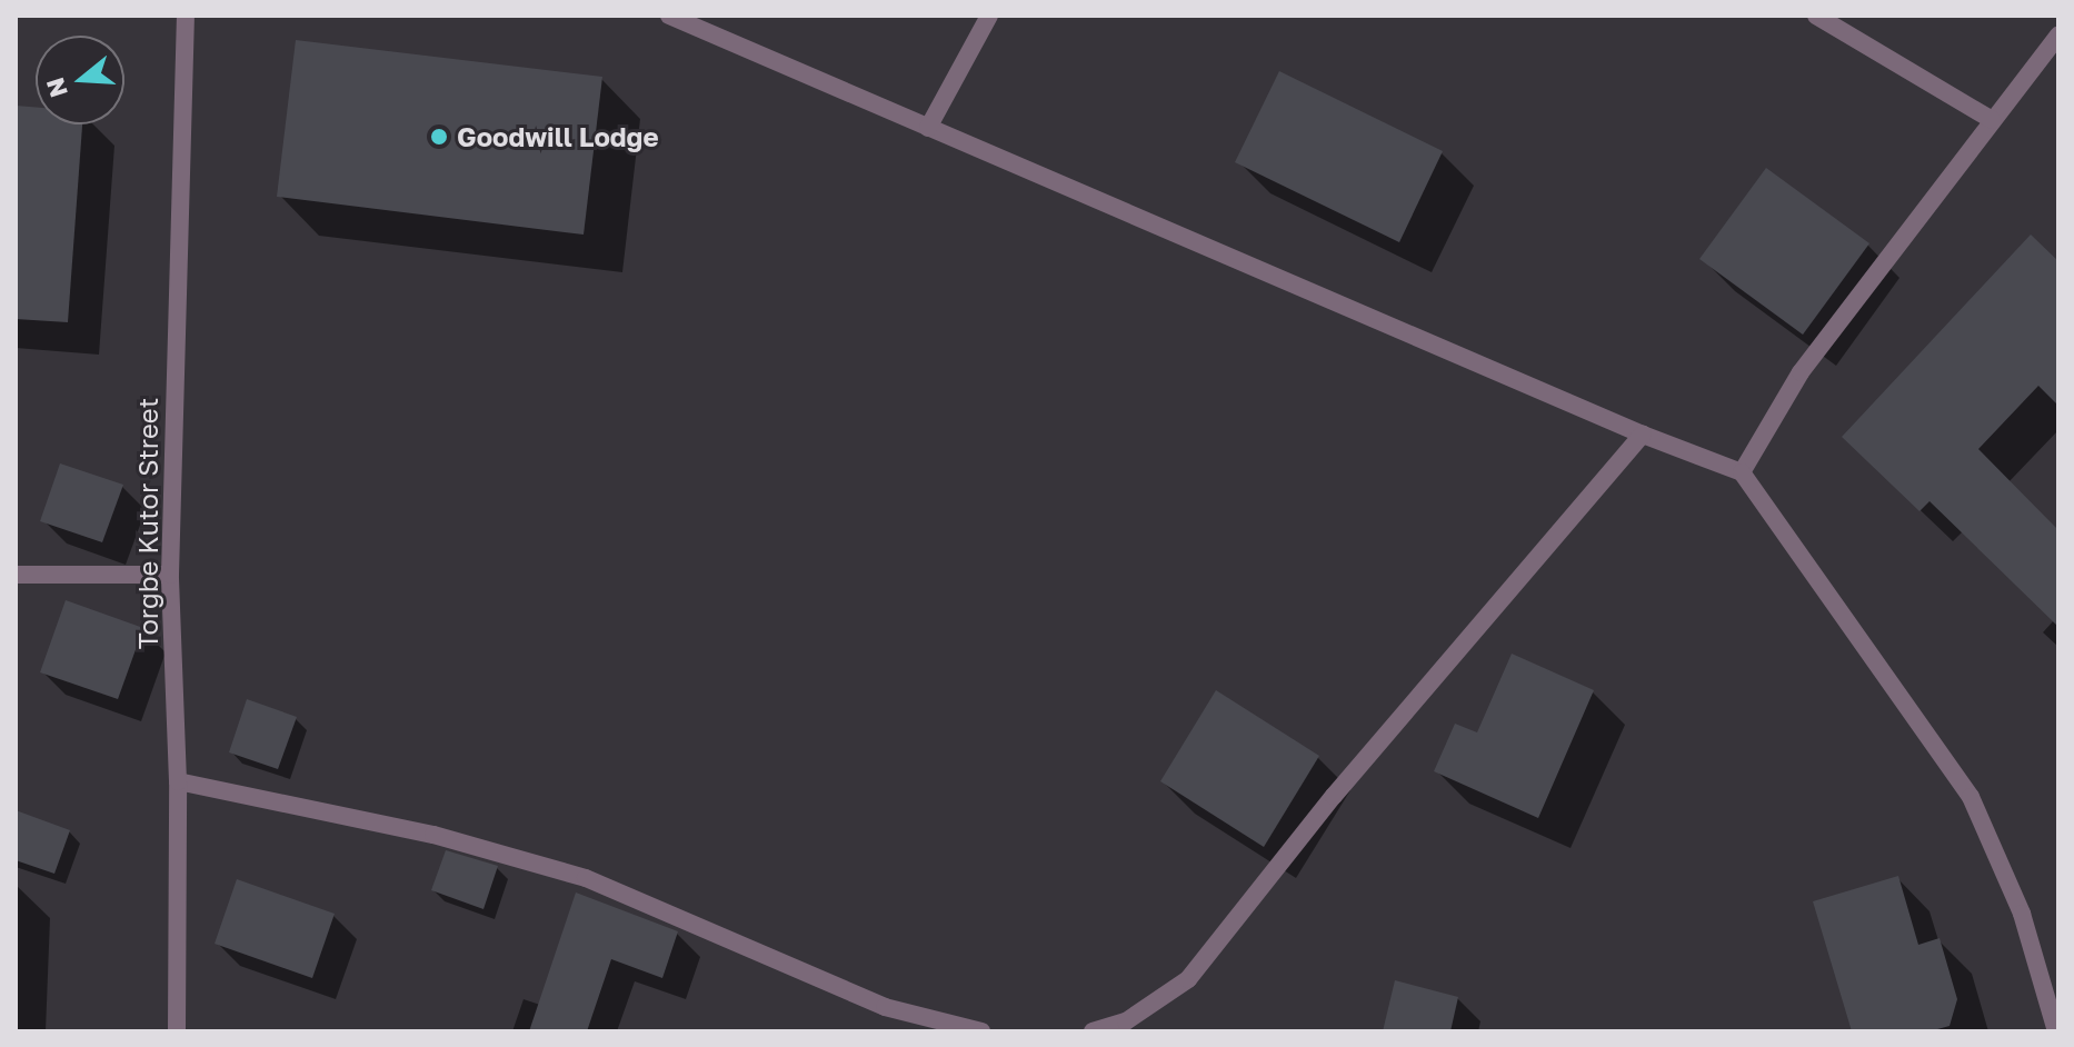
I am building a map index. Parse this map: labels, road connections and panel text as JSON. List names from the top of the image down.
{
  "streets": {
    "street": ["Torgbe Kutor Street"]
  },
  "places": ["Goodwill Lodge"],
  "north": "left"
}
